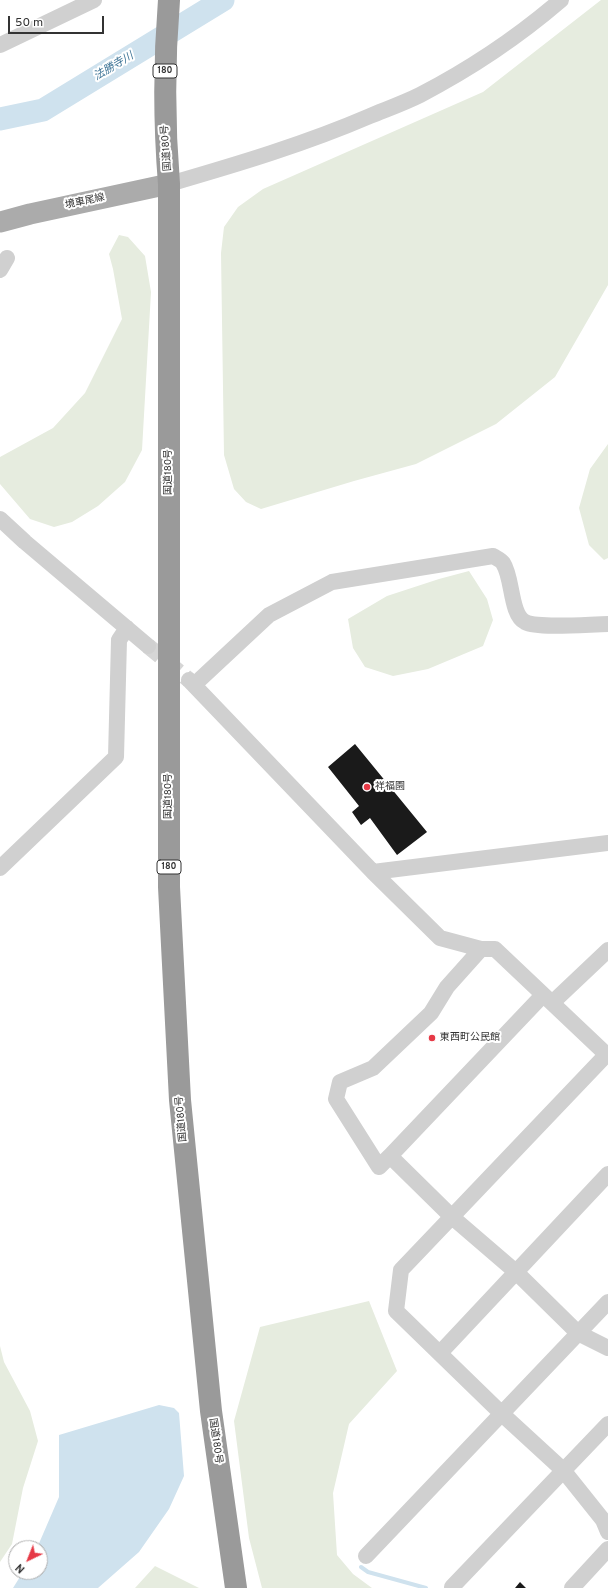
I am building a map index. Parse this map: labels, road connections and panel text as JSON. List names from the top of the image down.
{
  "streets": {
    "highway": ["180", "国道180号"],
    "main road": ["境車尾線"]
  },
  "crossings": [
    ["国道180号", "境車尾線"]
  ],
  "water": ["法勝寺川"],
  "places": ["祥福園", "東西町公民館"],
  "scale_bar": "50 m",
  "north": "bottom left"
}
